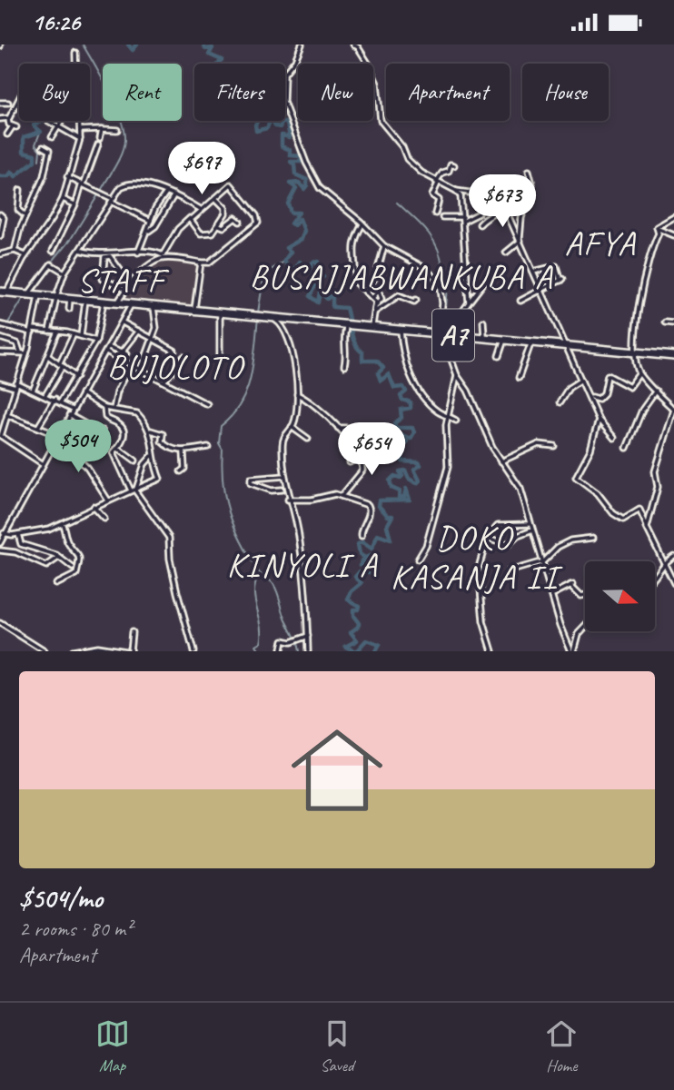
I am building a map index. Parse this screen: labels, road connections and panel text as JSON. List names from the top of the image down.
{
  "streets": {
    "main road": ["A7"]
  },
  "districts": [
    "AFYA",
    "BUSAJJABWANKUBA A",
    "STAFF",
    "BUJOLOTO",
    "DOKO KASANJA II",
    "KINYOLI A"
  ],
  "north": "right",
  "page": {
    "status": "16:26",
    "chip": [
      "Buy",
      "Rent",
      "Filters",
      "New",
      "Apartment",
      "House"
    ],
    "price": [
      "$697",
      "$673",
      "$504",
      "$654"
    ],
    "list": [
      {
        "name": "$504/mo",
        "note": "2 rooms · 80 m² · Apartment"
      }
    ],
    "tabs": ["Map", "Saved", "Home"]
  }
}
